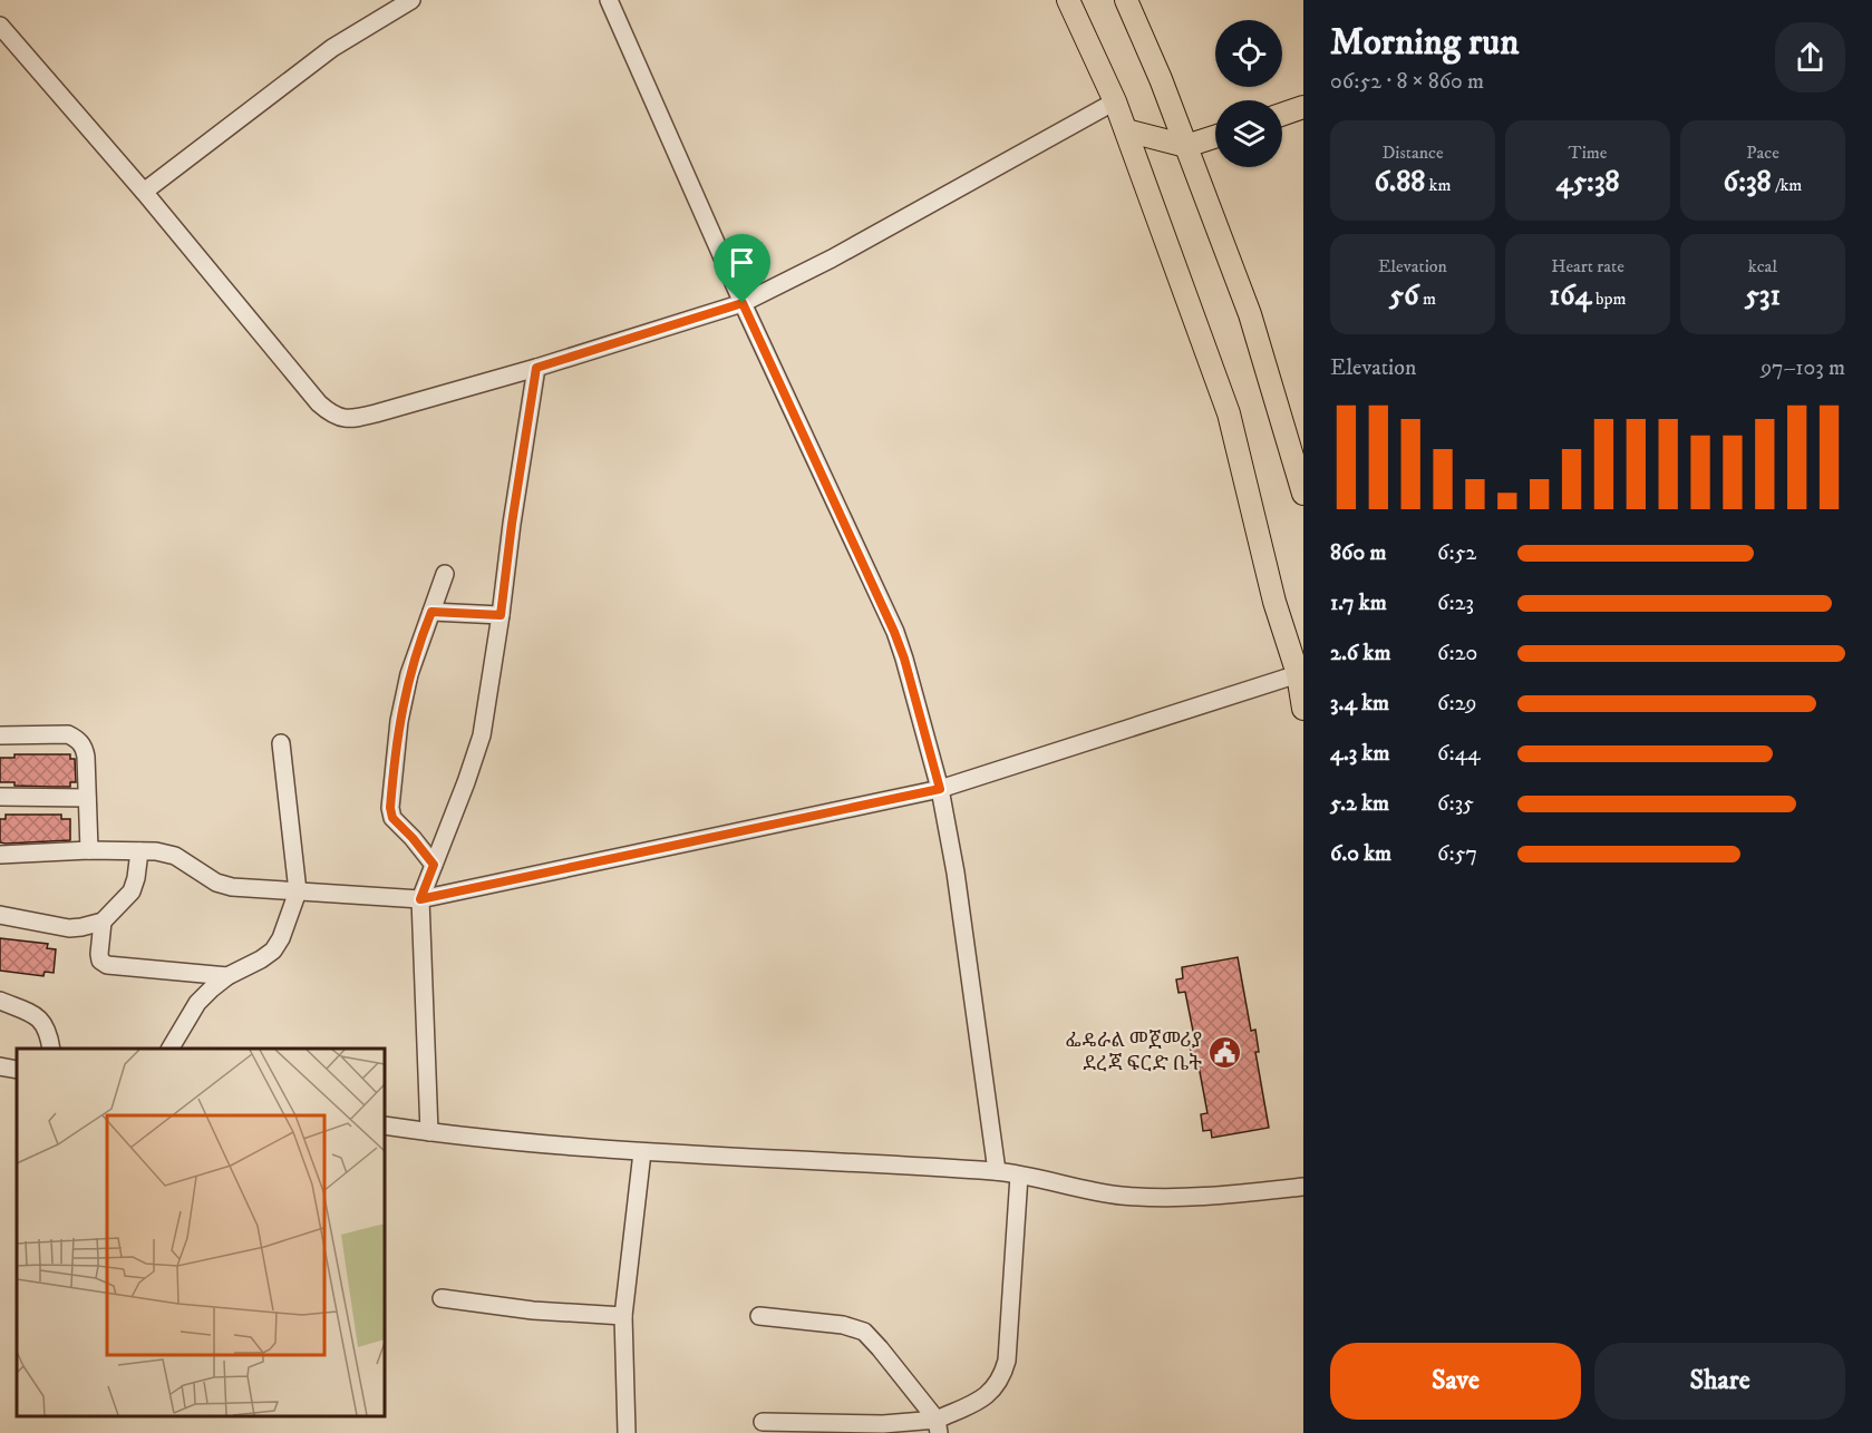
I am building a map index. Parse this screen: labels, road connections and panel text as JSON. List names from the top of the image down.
{
  "places": {
    "public building": ["ፌዴራል መጀመሪያ ደረጃ ፍርድ ቤት"]
  },
  "page": {
    "heading": ["Morning run", "06:52 · 8 × 860 m"],
    "stats": [
      ["Distance", "6.88 km"],
      ["Time", "45:38"],
      ["Pace", "6:38 /km"],
      ["Elevation", "56 m"],
      ["Heart rate", "164 bpm"],
      ["kcal", "531"]
    ],
    "chart": ["Elevation", "97–103 m"],
    "list": [
      {
        "name": "860 m",
        "note": "6:52"
      },
      {
        "name": "1.7 km",
        "note": "6:23"
      },
      {
        "name": "2.6 km",
        "note": "6:20"
      },
      {
        "name": "3.4 km",
        "note": "6:29"
      },
      {
        "name": "4.3 km",
        "note": "6:44"
      },
      {
        "name": "5.2 km",
        "note": "6:35"
      },
      {
        "name": "6.0 km",
        "note": "6:57"
      }
    ],
    "buttons": ["Save", "Share"]
  }
}
